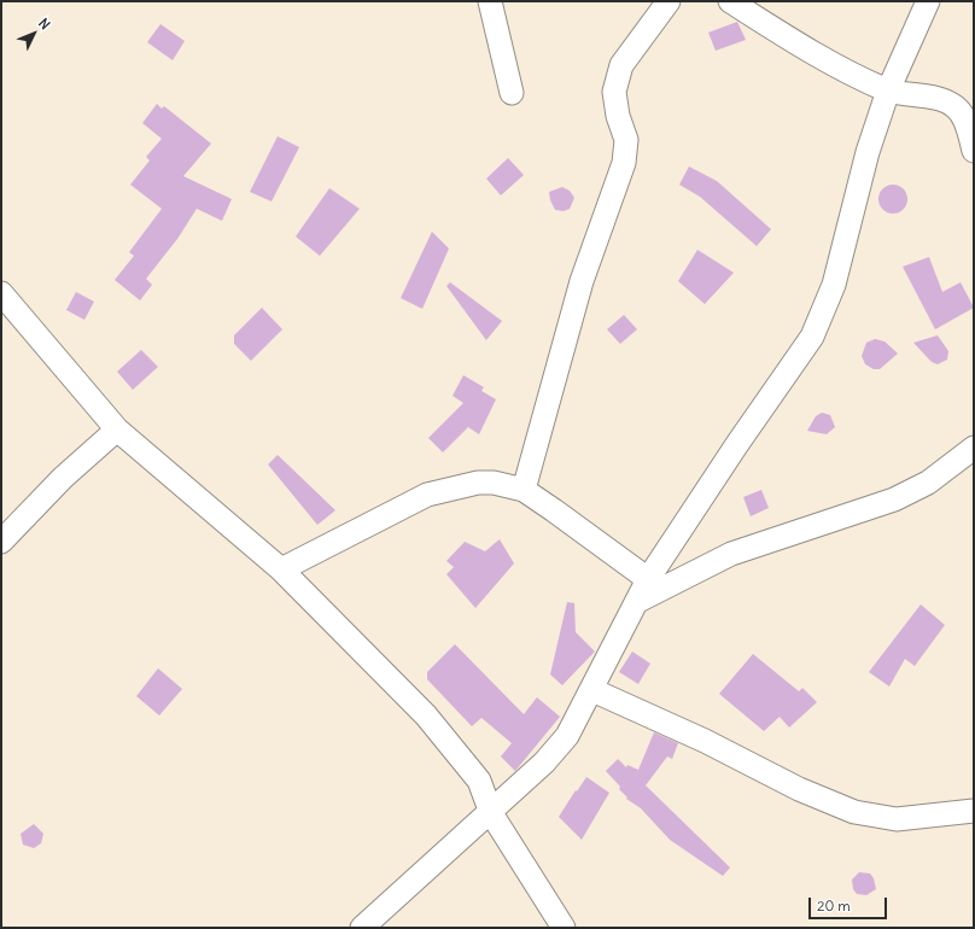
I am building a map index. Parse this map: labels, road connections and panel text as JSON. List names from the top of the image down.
{
  "scale_bar": "20 m",
  "north": "top right"
}
